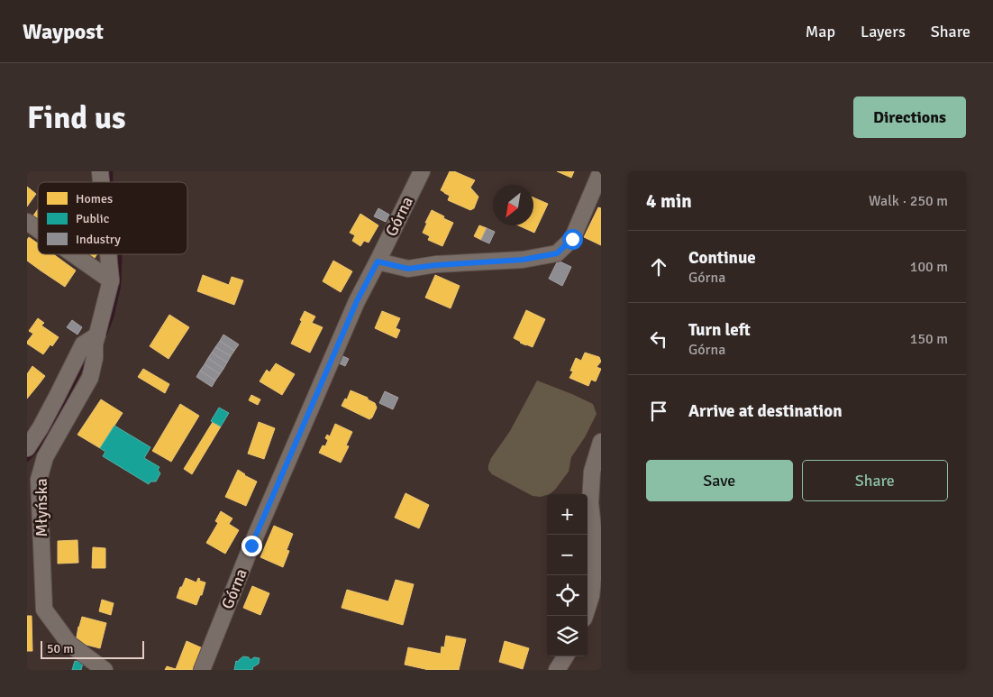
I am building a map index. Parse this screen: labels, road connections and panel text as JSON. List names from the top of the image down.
{
  "streets": {
    "street": ["Górna", "Młyńska"]
  },
  "legend": ["Homes", "Public", "Industry"],
  "scale_bar": "50 m",
  "north": "bottom left",
  "page": {
    "header": "Waypost",
    "nav": ["Map", "Layers", "Share"],
    "buttons": [
      "Directions",
      ["Save", "Share"]
    ],
    "title": "Find us",
    "heading": ["4 min", "Walk · 250 m"],
    "list": [
      ["Continue", "Górna", "100 m"],
      ["Turn left", "Górna", "150 m"],
      "Arrive at destination"
    ],
    "map_buttons": ["+", "−"],
    "scale": "50 m"
  }
}
